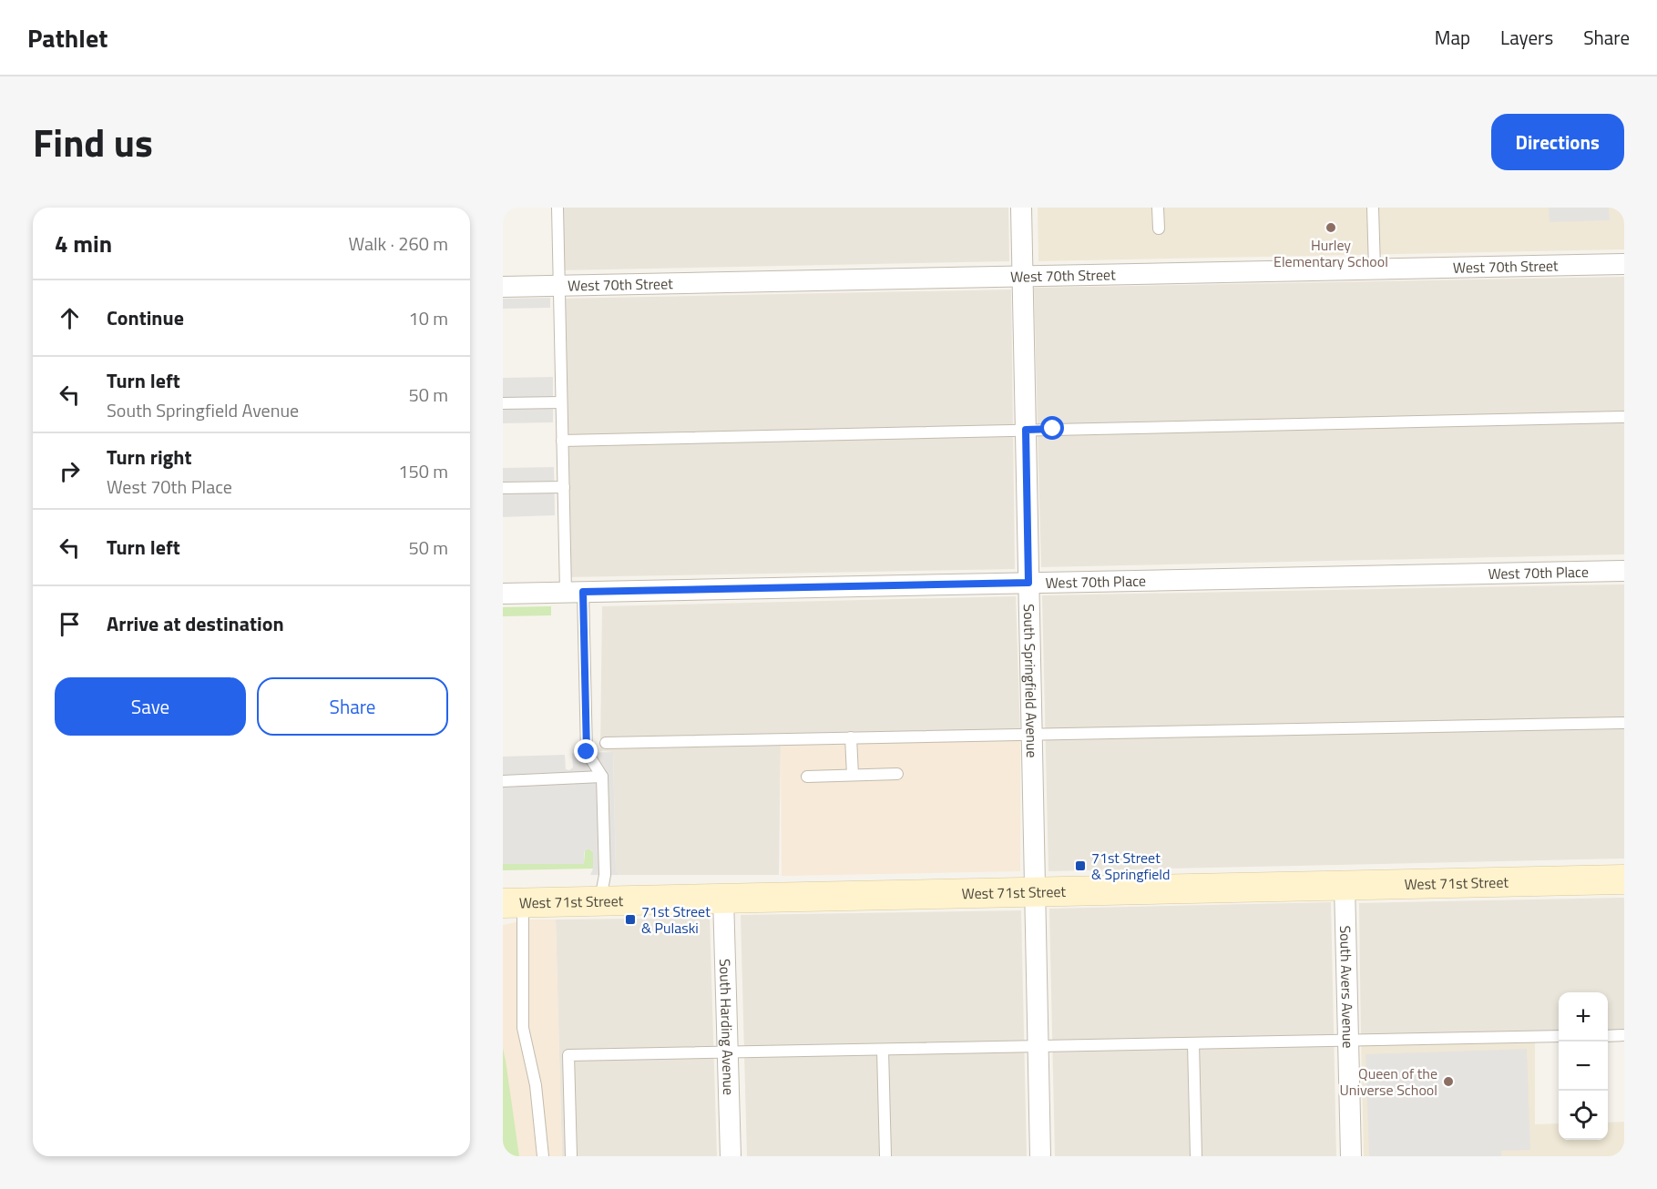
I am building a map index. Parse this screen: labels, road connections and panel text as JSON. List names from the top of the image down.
{
  "streets": {
    "main road": ["West 71st Street"],
    "street": [
      "West 70th Street",
      "West 70th Place",
      "South Springfield Avenue",
      "South Avers Avenue",
      "South Harding Avenue"
    ]
  },
  "crossings": [
    ["West 70th Street", "South Springfield Avenue"],
    ["West 70th Place", "South Springfield Avenue"],
    ["South Springfield Avenue", "West 71st Street"],
    ["West 71st Street", "South Avers Avenue"],
    ["West 71st Street", "South Harding Avenue"]
  ],
  "places": {
    "other": ["Hurley Elementary School", "Queen of the Universe School"],
    "transit": ["71st Street & Springfield", "71st Street & Pulaski"]
  },
  "page": {
    "header": "Pathlet",
    "nav": ["Map", "Layers", "Share"],
    "title": "Find us",
    "buttons": [
      "Directions",
      ["Save", "Share"]
    ],
    "heading": ["4 min", "Walk · 260 m"],
    "list": [
      ["Continue", "10 m"],
      ["Turn left", "South Springfield Avenue", "50 m"],
      ["Turn right", "West 70th Place", "150 m"],
      ["Turn left", "50 m"],
      "Arrive at destination"
    ],
    "map_buttons": ["+", "−"]
  }
}
